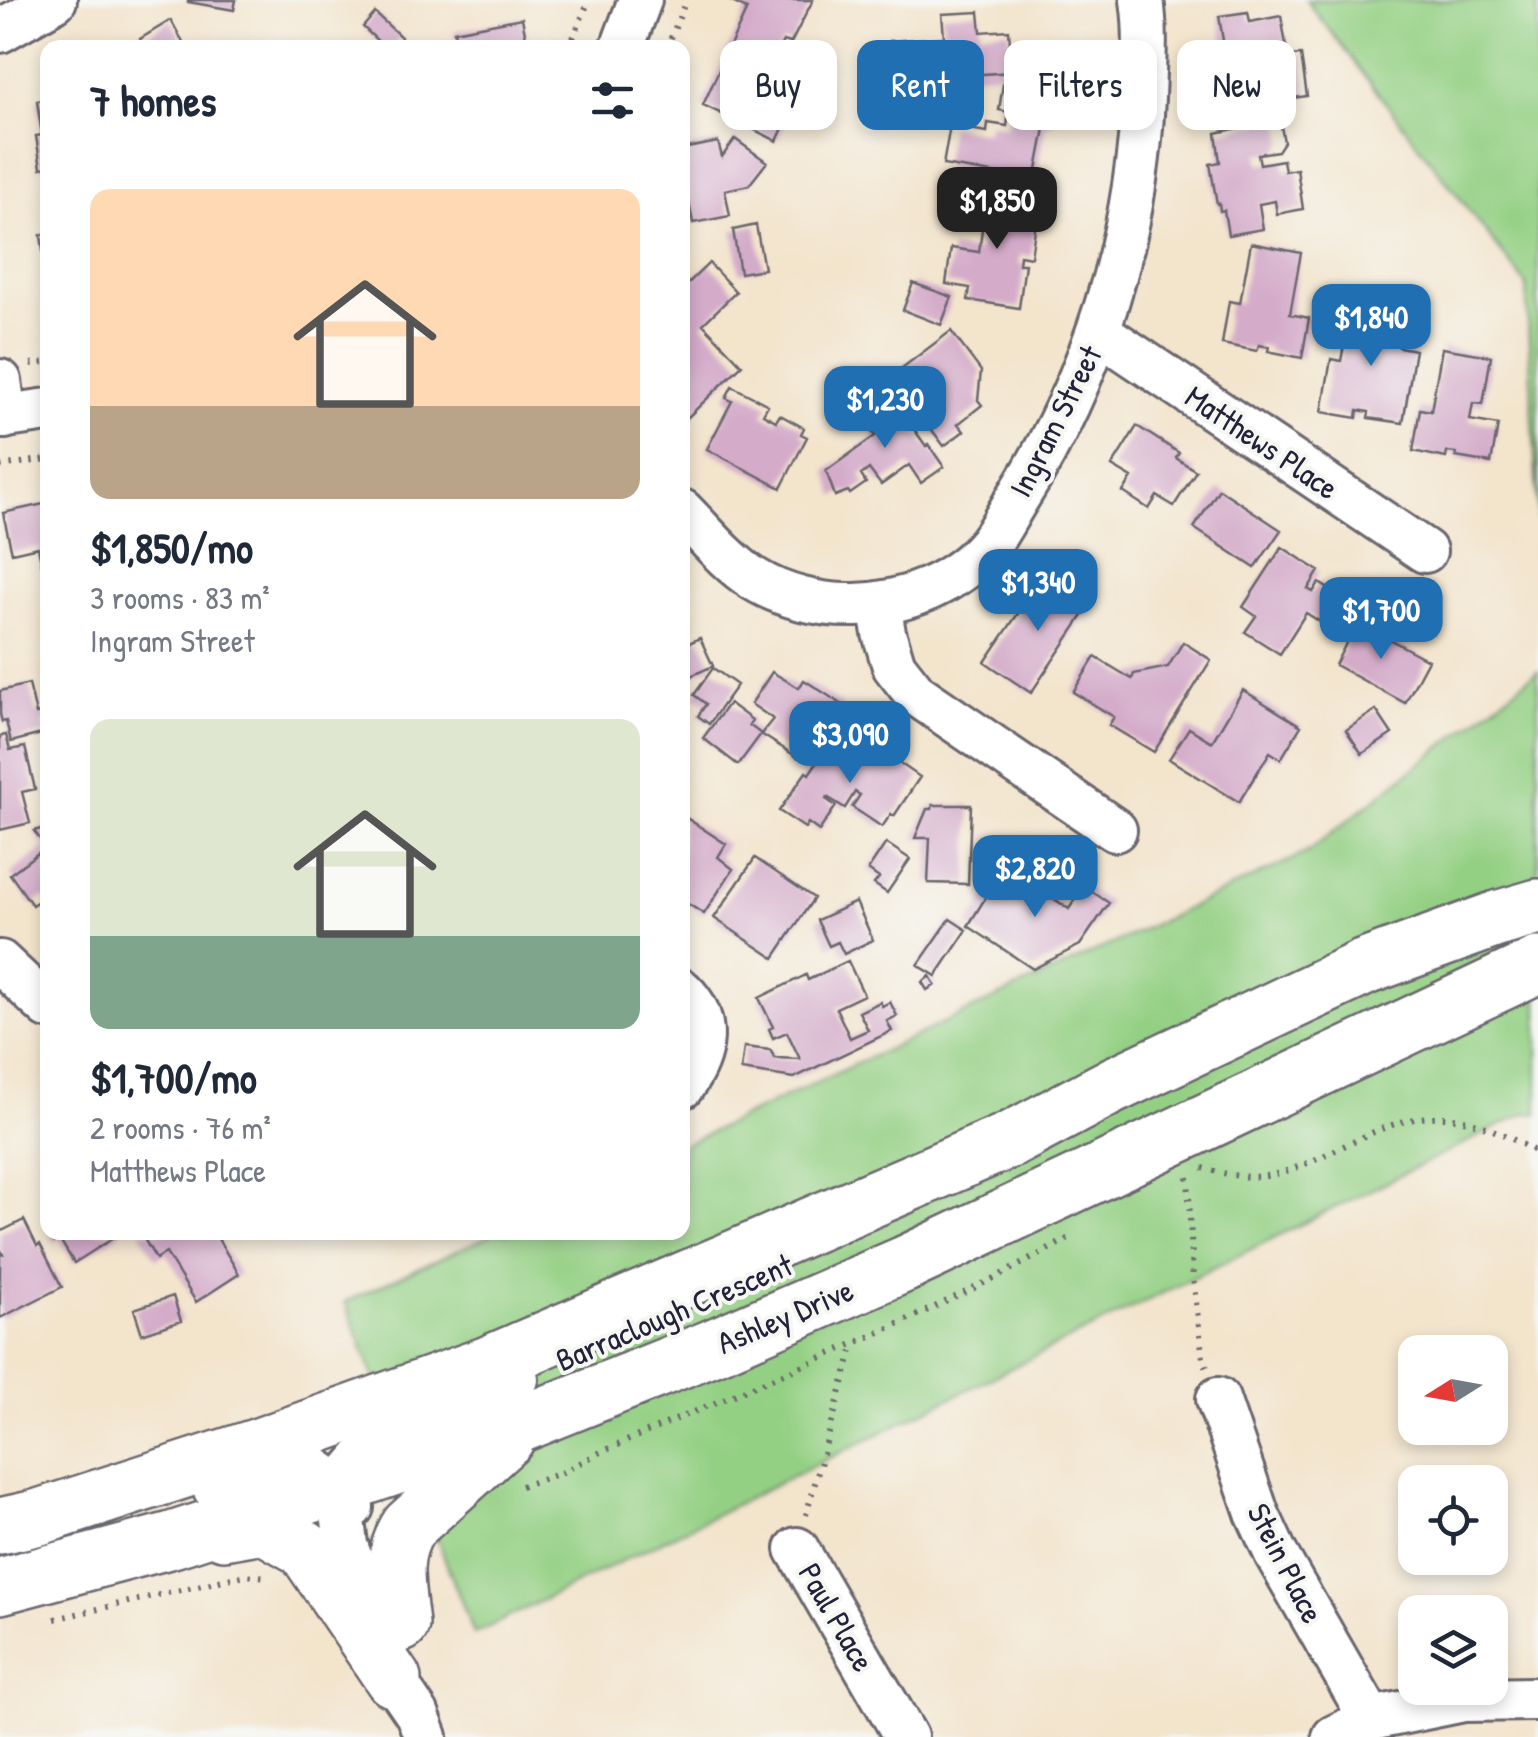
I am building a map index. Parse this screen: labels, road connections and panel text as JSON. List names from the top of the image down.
{
  "streets": {
    "main road": ["Ashley Drive"],
    "street": [
      "Ingram Street",
      "Matthews Place",
      "Barraclough Crescent",
      "Stein Place",
      "Paul Place"
    ]
  },
  "crossings": [
    ["Ingram Street", "Matthews Place"],
    ["Barraclough Crescent", "Ashley Drive"]
  ],
  "north": "left",
  "page": {
    "chip": [
      "Buy",
      "Rent",
      "Filters",
      "New"
    ],
    "heading": "7 homes",
    "list": [
      {
        "name": "$1,850/mo",
        "note": "3 rooms · 83 m² · Ingram Street"
      },
      {
        "name": "$1,700/mo",
        "note": "2 rooms · 76 m² · Matthews Place"
      }
    ],
    "price": [
      "$1,850",
      "$1,840",
      "$1,230",
      "$1,340",
      "$1,700",
      "$3,090",
      "$2,820"
    ]
  }
}
